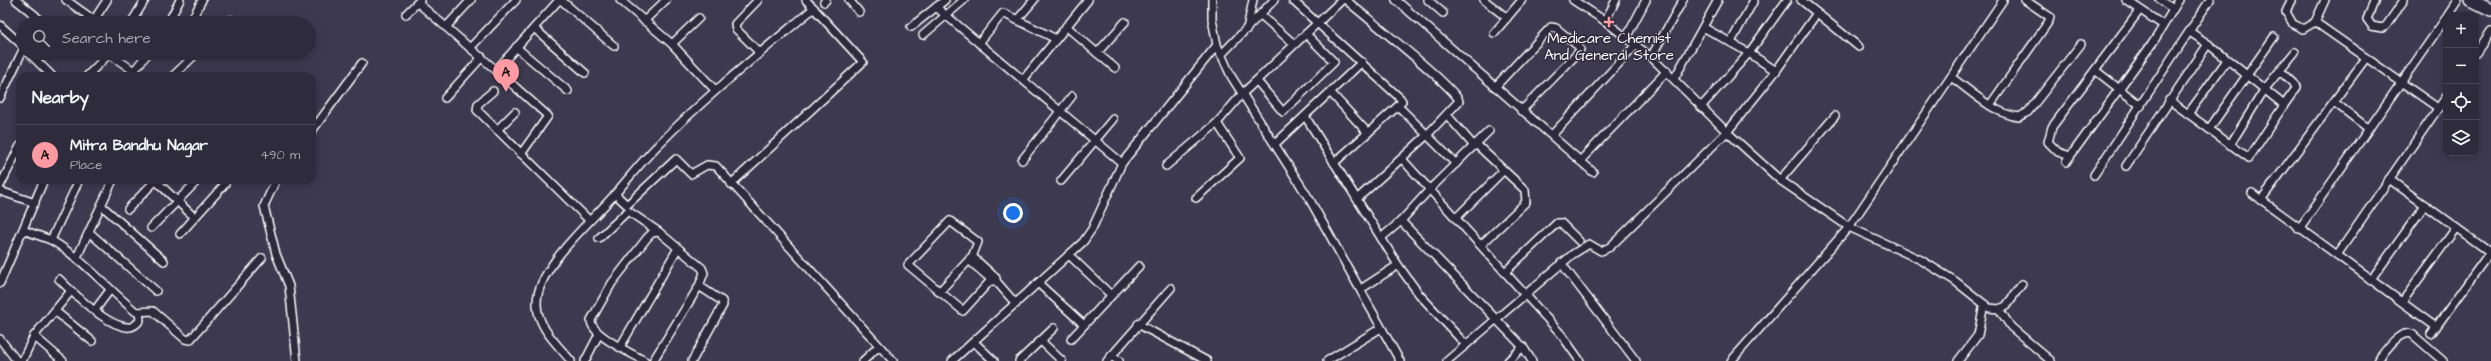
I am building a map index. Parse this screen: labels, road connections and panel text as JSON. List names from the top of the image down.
{
  "places": {
    "health": ["Medicare Chemist And General Store"]
  },
  "page": {
    "map_buttons": ["+", "−"],
    "search": "Search here",
    "pins": "A",
    "heading": "Nearby",
    "list": [
      {
        "mark": "A",
        "name": "Mitra Bandhu Nagar",
        "note": "Place",
        "value": "490 m"
      }
    ]
  }
}
